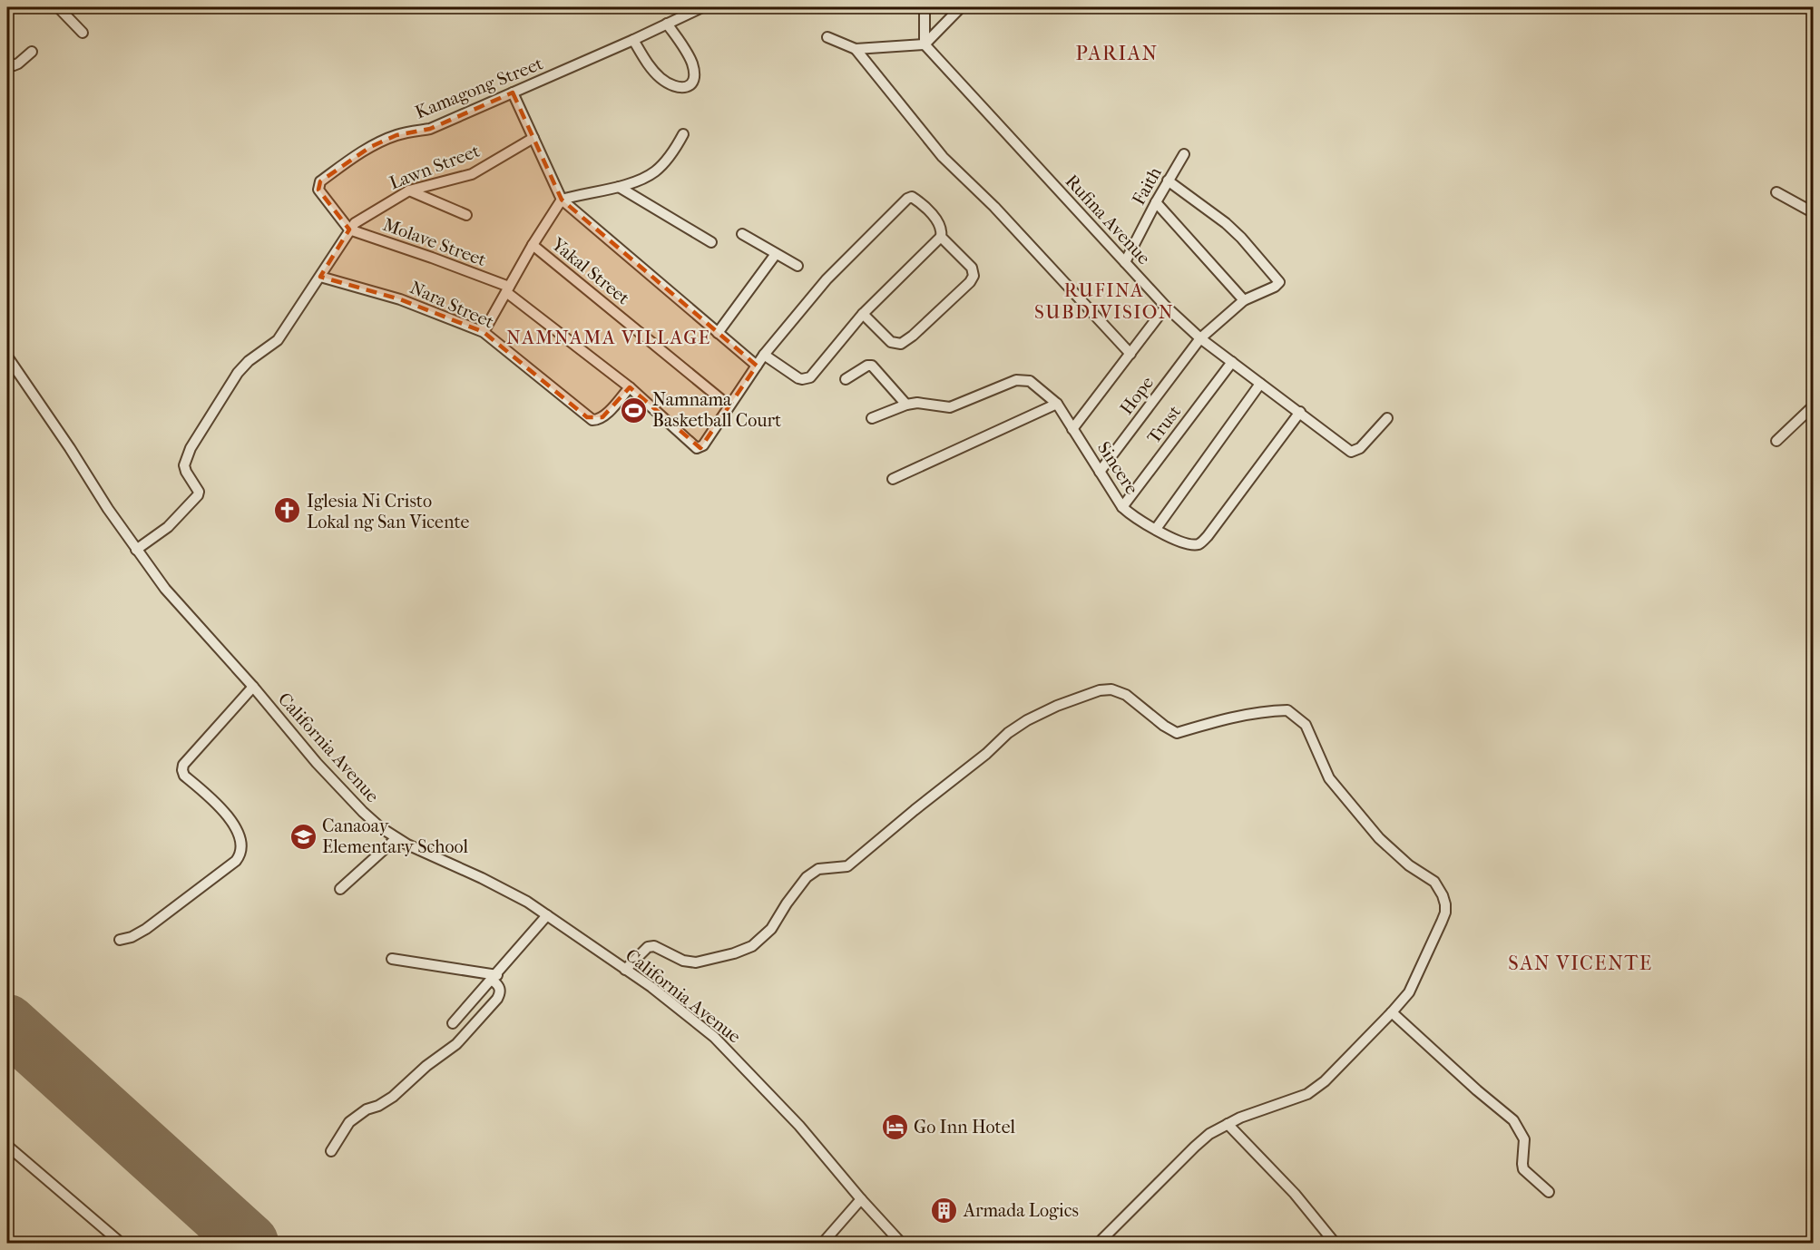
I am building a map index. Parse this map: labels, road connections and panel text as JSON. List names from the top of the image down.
{
  "streets": {
    "street": [
      "Kamagong Street",
      "Lawn Street",
      "Faith",
      "Rufina Avenue",
      "Molave Street",
      "Yakal Street",
      "Nara Street",
      "Hope",
      "Trust",
      "Sincere",
      "California Avenue"
    ]
  },
  "crossings": [
    ["Kamagong Street", "Lawn Street"],
    ["Kamagong Street", "Molave Street"],
    ["Lawn Street", "Molave Street"],
    ["Faith", "Rufina Avenue"],
    ["Faith", "Hope"],
    ["Rufina Avenue", "Hope"],
    ["Rufina Avenue", "Trust"],
    ["Rufina Avenue", "Sincere"],
    ["Molave Street", "Nara Street"],
    ["Hope", "Sincere"],
    ["Trust", "Sincere"]
  ],
  "districts": [
    "PARIAN",
    "RUFINA SUBDIVISION",
    "NAMNAMA VILLAGE",
    "SAN VICENTE"
  ],
  "places": {
    "sports": ["Namnama Basketball Court"],
    "church": ["Iglesia Ni Cristo Lokal ng San Vicente"],
    "school or university": ["Canaoay Elementary School"],
    "hotel": ["Go Inn Hotel"],
    "building": ["Armada Logics"]
  }
}
